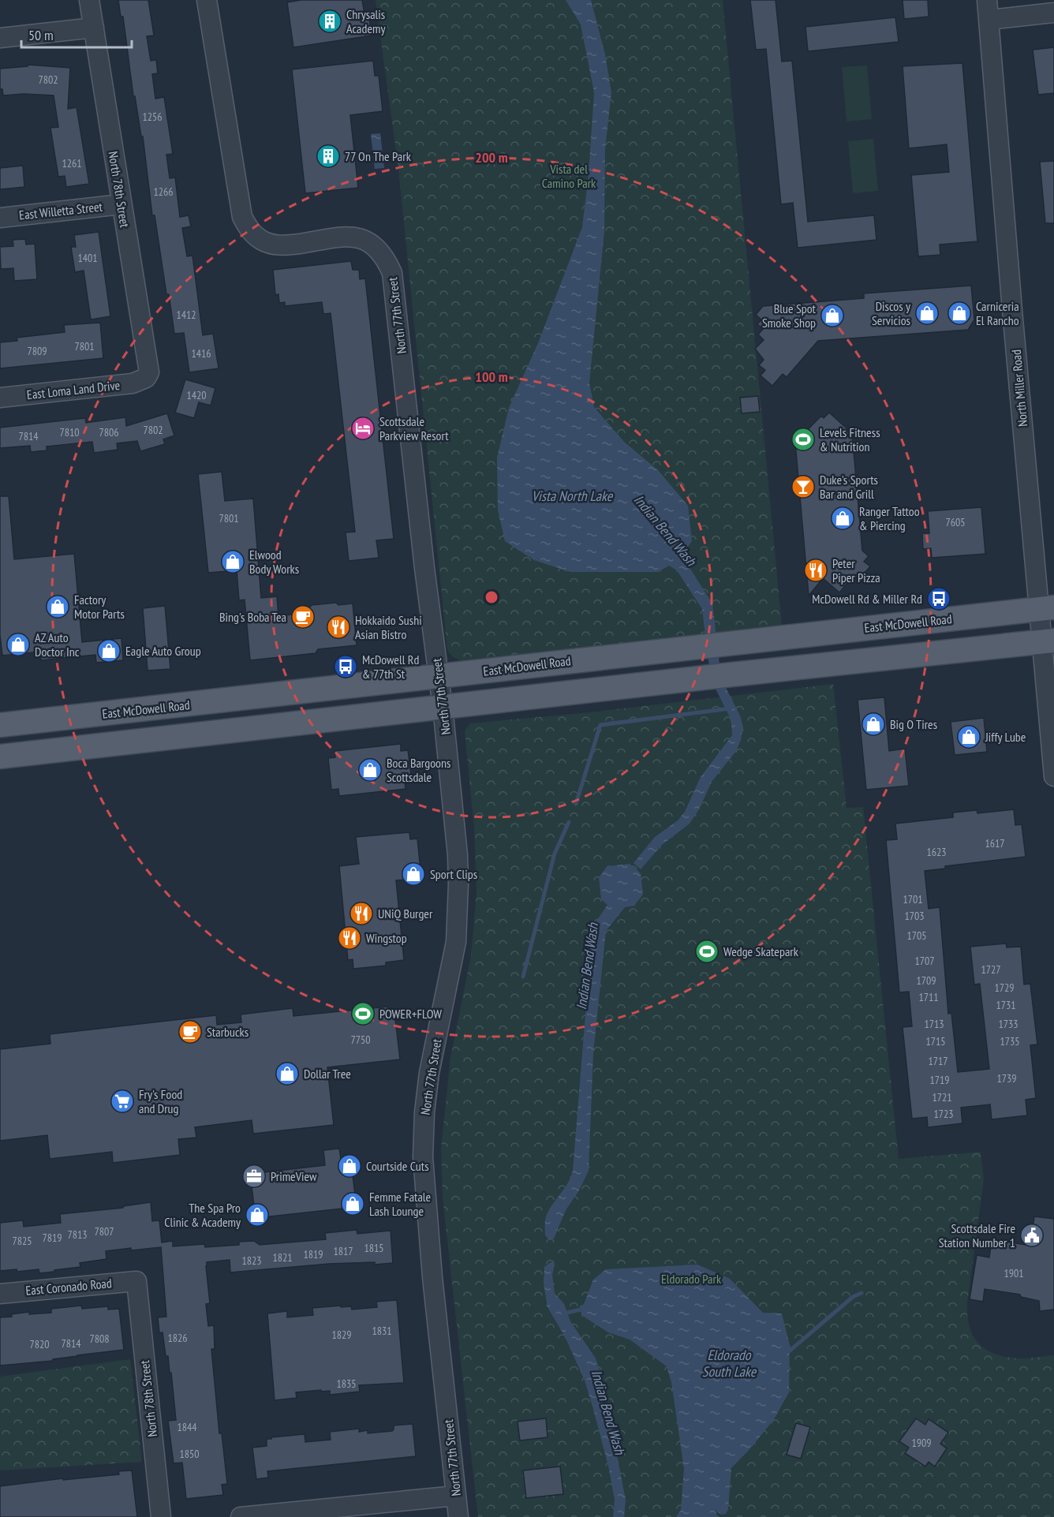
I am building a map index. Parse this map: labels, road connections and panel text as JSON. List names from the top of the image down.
{
  "streets": {
    "main road": ["East McDowell Road"],
    "street": [
      "North 78th Street",
      "East Willetta Street",
      "North 77th Street",
      "North Miller Road",
      "East Loma Land Drive",
      "East Coronado Road"
    ]
  },
  "crossings": [
    ["North 78th Street", "East Willetta Street"],
    ["North 78th Street", "East Loma Land Drive"],
    ["North 78th Street", "East Coronado Road"],
    ["North 77th Street", "East McDowell Road"],
    ["North Miller Road", "East McDowell Road"]
  ],
  "water": ["Vista North Lake", "Indian Bend Wash", "Eldorado South Lake"],
  "parks": ["Vista del Camino Park", "Eldorado Park"],
  "places": {
    "building": ["Chrysalis Academy", "77 On The Park"],
    "shop": [
      "Discos y Servicios",
      "Carniceria El Rancho",
      "Blue Spot Smoke Shop",
      "Ranger Tattoo & Piercing",
      "Elwood Body Works",
      "Factory Motor Parts",
      "AZ Auto Doctor Inc",
      "Eagle Auto Group",
      "Big O Tires",
      "Jiffy Lube",
      "Boca Bargoons Scottsdale",
      "Sport Clips",
      "Dollar Tree",
      "Courtside Cuts",
      "Femme Fatale Lash Lounge",
      "The Spa Pro Clinic & Academy"
    ],
    "hotel": ["Scottsdale Parkview Resort"],
    "sports": ["Levels Fitness & Nutrition", "Wedge Skatepark", "POWER+FLOW"],
    "bar": ["Duke's Sports Bar and Grill"],
    "restaurant": [
      "Peter Piper Pizza",
      "Hokkaido Sushi Asian Bistro",
      "UNiQ Burger",
      "Wingstop"
    ],
    "bus stop": ["McDowell Rd & Miller Rd", "McDowell Rd & 77th St"],
    "cafe": ["Bing's Boba Tea", "Starbucks"],
    "supermarket": ["Fry's Food and Drug"],
    "office": ["PrimeView"],
    "public building": ["Scottsdale Fire Station Number 1"]
  },
  "house_numbers": [
    "7802",
    "1256",
    "1261",
    "1266",
    "1401",
    "1412",
    "7801",
    "7809",
    "1416",
    "1420",
    "7802",
    "7810",
    "7806",
    "7814",
    "7801",
    "7605",
    "1617",
    "1623",
    "1701",
    "1703",
    "1705",
    "1707",
    "1727",
    "1709",
    "1729",
    "1711",
    "1731",
    "1713",
    "1733",
    "7750",
    "1715",
    "1735",
    "1717",
    "1739",
    "1719",
    "1721",
    "1723",
    "7807",
    "7813",
    "7819",
    "7825",
    "1815",
    "1817",
    "1819",
    "1821",
    "1823",
    "1901",
    "1831",
    "1829",
    "1826",
    "7808",
    "7814",
    "7820",
    "1835",
    "1844",
    "1909",
    "1850"
  ],
  "scale_bar": "50 m",
  "rings": ["200 m", "100 m"]
}
